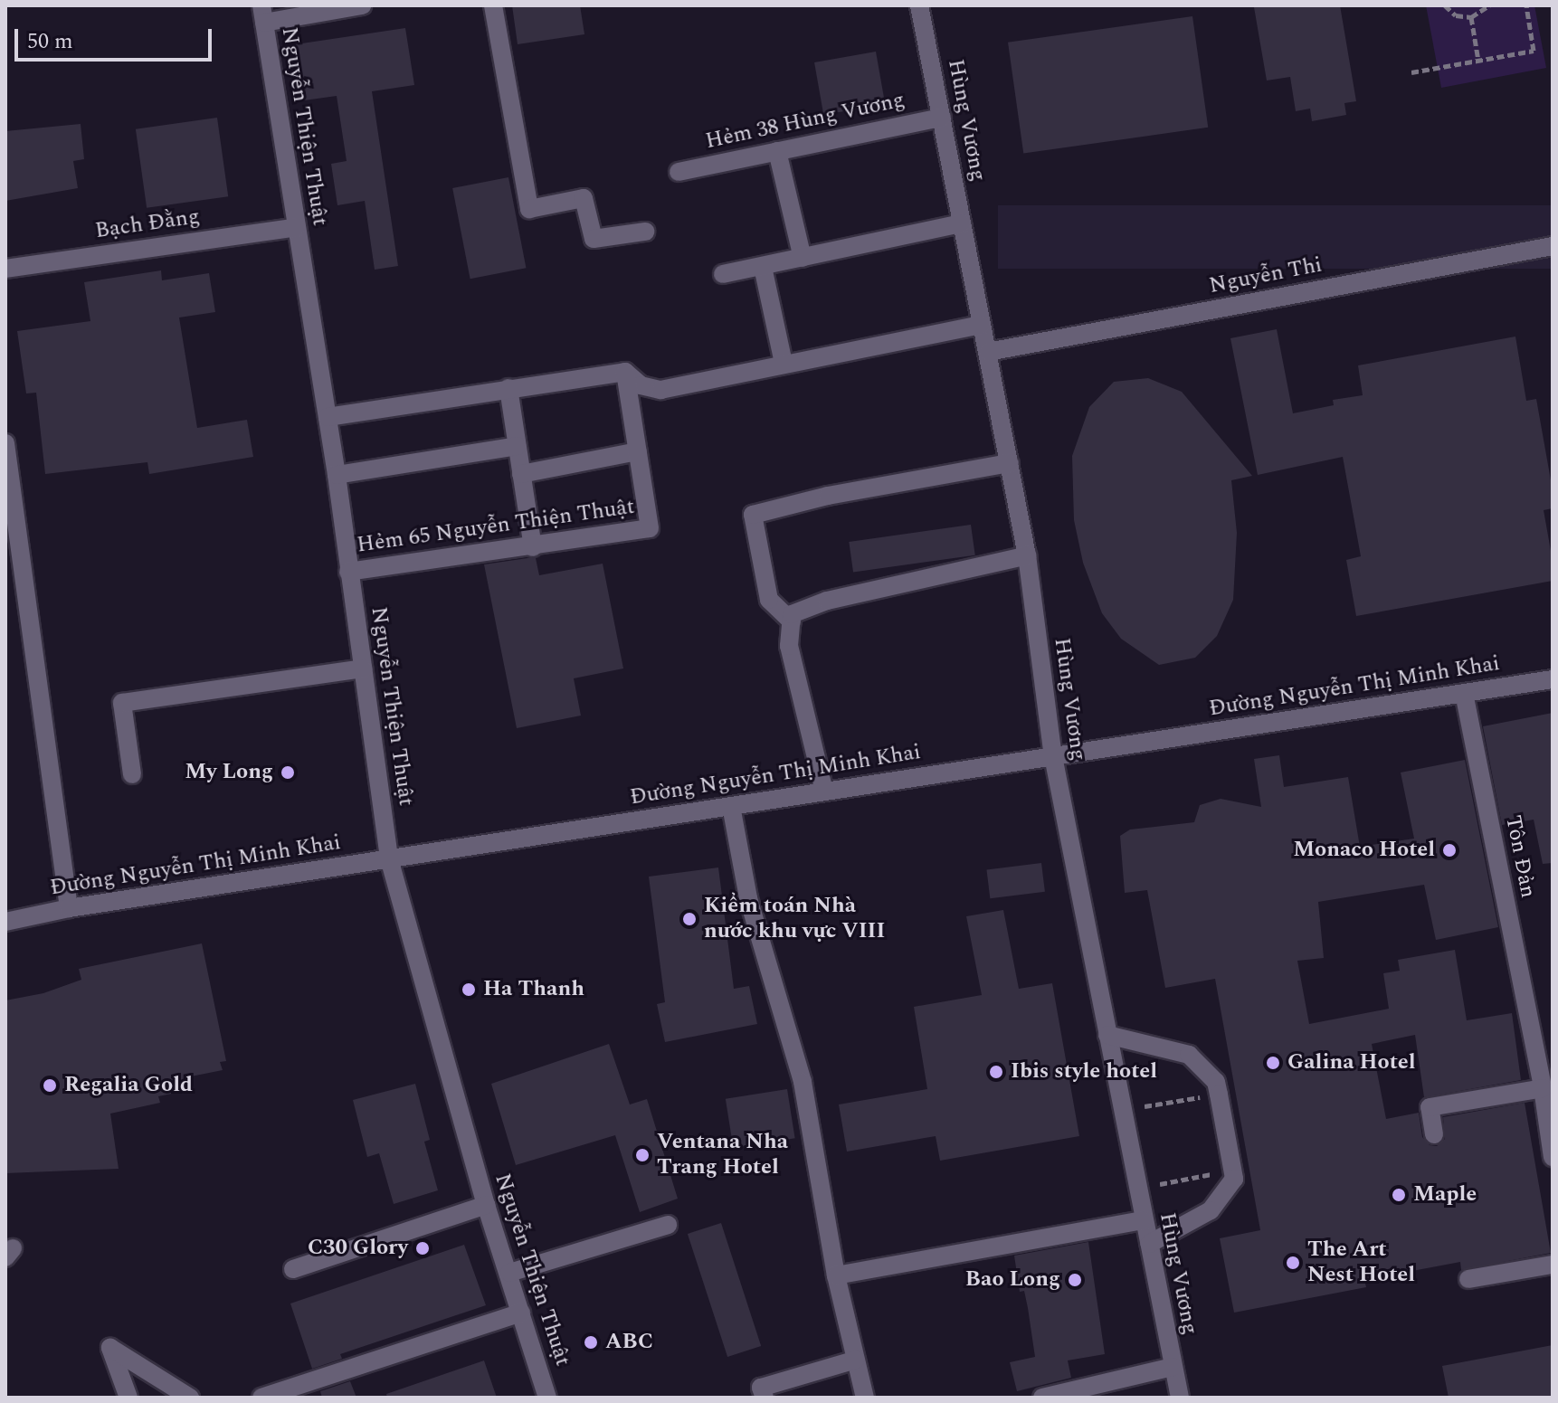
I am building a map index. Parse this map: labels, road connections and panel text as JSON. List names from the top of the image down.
{
  "streets": {
    "street": [
      "Hùng Vương",
      "Hẻm 38 Hùng Vương",
      "Nguyễn Thiện Thuật",
      "Bạch Đằng",
      "Nguyễn Thi",
      "Hẻm 65 Nguyễn Thiện Thuật",
      "Đường Nguyễn Thị Minh Khai",
      "Tôn Đản"
    ]
  },
  "crossings": [
    ["Hùng Vương", "Hẻm 38 Hùng Vương"],
    ["Hùng Vương", "Nguyễn Thi"],
    ["Hùng Vương", "Đường Nguyễn Thị Minh Khai"],
    ["Nguyễn Thiện Thuật", "Bạch Đằng"],
    ["Nguyễn Thiện Thuật", "Hẻm 65 Nguyễn Thiện Thuật"],
    ["Nguyễn Thiện Thuật", "Đường Nguyễn Thị Minh Khai"],
    ["Đường Nguyễn Thị Minh Khai", "Tôn Đản"]
  ],
  "places": [
    "My Long",
    "Monaco Hotel",
    "Kiểm toán Nhà nước khu vực VIII",
    "Ha Thanh",
    "Galina Hotel",
    "Ibis style hotel",
    "Regalia Gold",
    "Ventana Nha Trang Hotel",
    "Maple",
    "C30 Glory",
    "The Art Nest Hotel",
    "Bao Long",
    "ABC"
  ],
  "scale_bar": "50 m"
}
